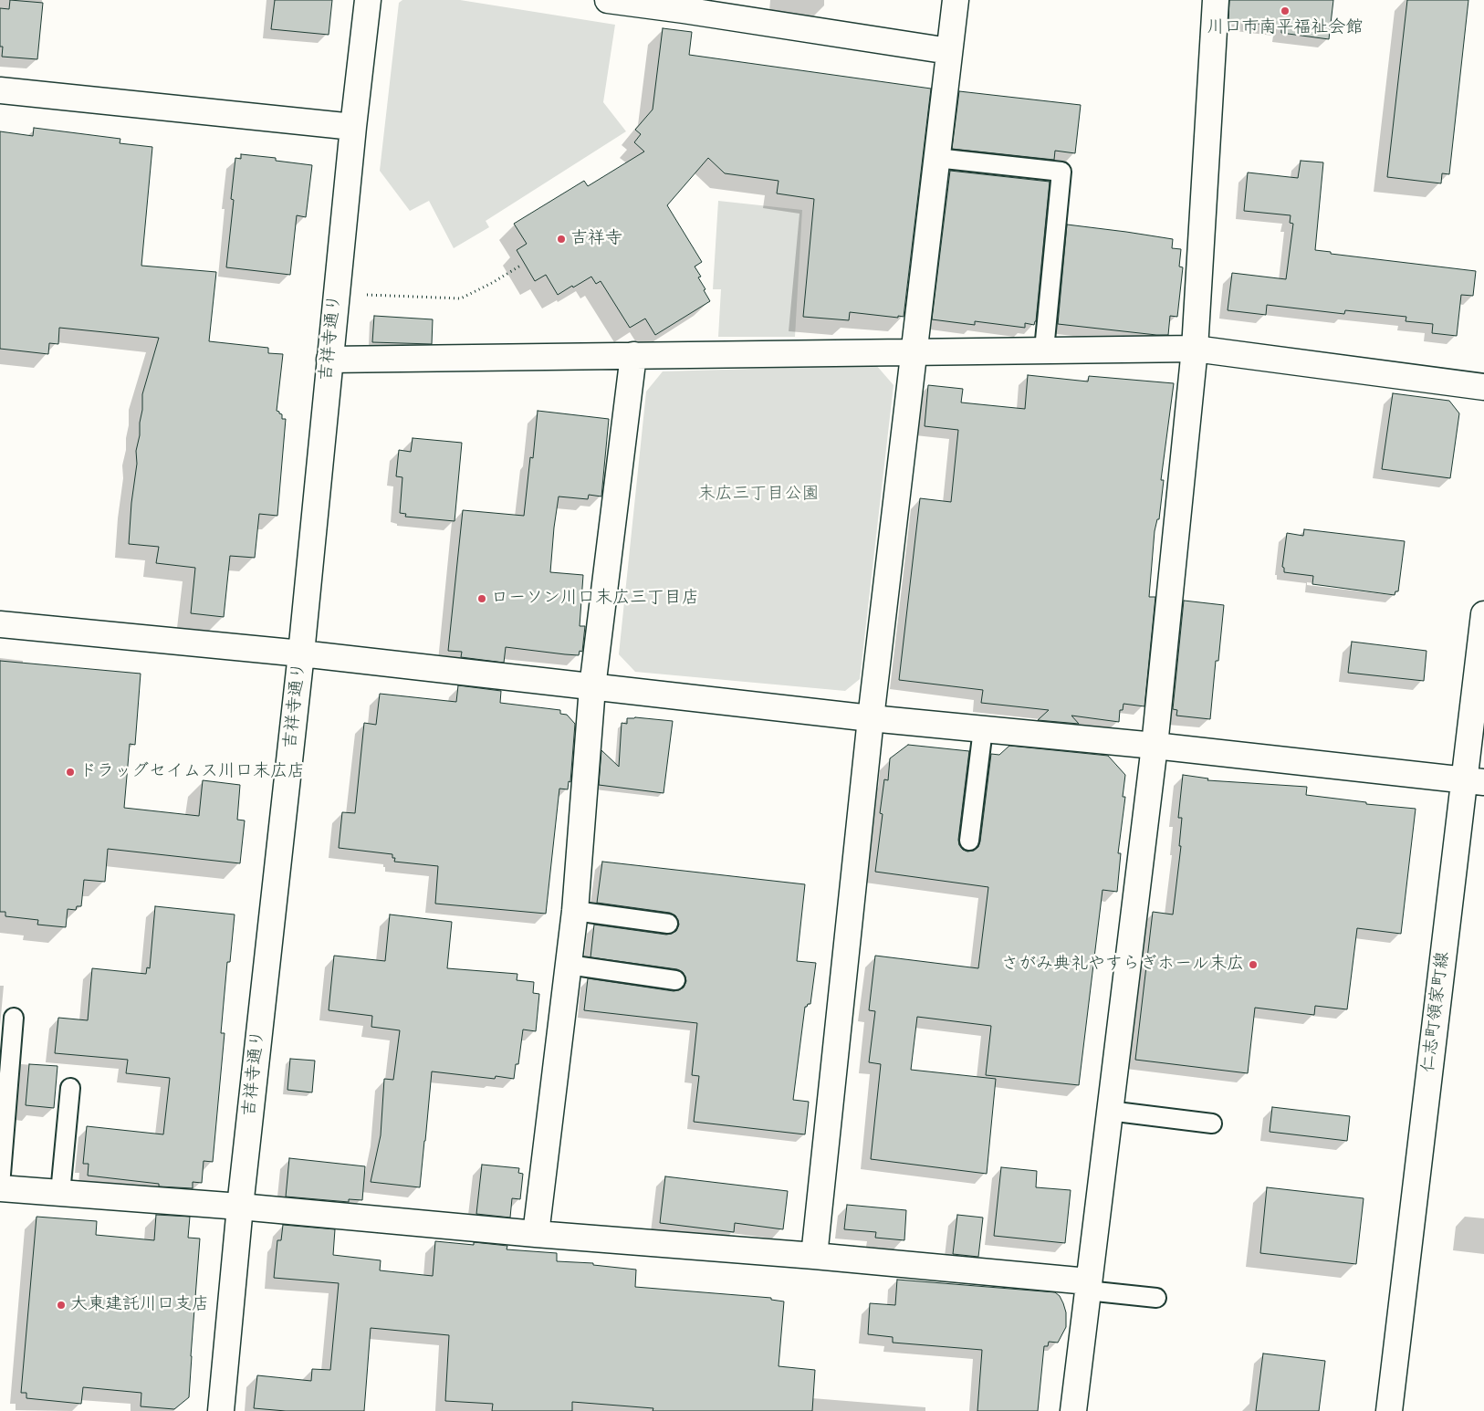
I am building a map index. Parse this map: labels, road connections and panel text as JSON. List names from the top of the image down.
{
  "streets": {
    "street": ["吉祥寺通り", "仁志町領家町線"]
  },
  "parks": ["末広三丁目公園"],
  "places": [
    "川口市南平福祉会館",
    "吉祥寺",
    "ローソン川口末広三丁目店",
    "ドラッグセイムス川口末広店",
    "さがみ典礼やすらぎホール末広",
    "大東建託川口支店"
  ]
}
